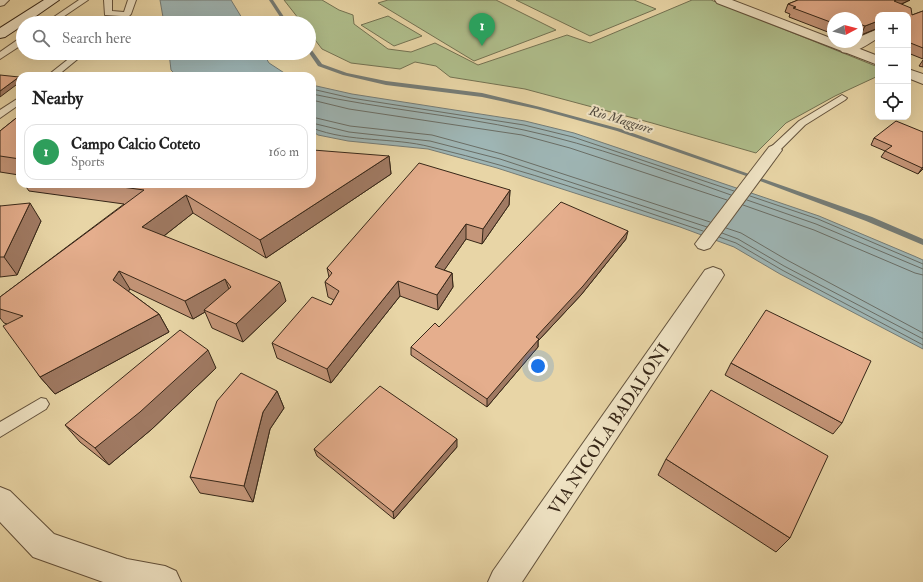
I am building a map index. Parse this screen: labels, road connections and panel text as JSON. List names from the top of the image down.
{
  "streets": {
    "street": ["VIA NICOLA BADALONI"]
  },
  "water": ["Rio Maggiore"],
  "north": "right",
  "page": {
    "map_buttons": ["+", "−"],
    "pins": "1",
    "search": "Search here",
    "heading": "Nearby",
    "list": [
      {
        "mark": "1",
        "name": "Campo Calcio Coteto",
        "note": "Sports",
        "value": "160 m"
      }
    ]
  }
}
